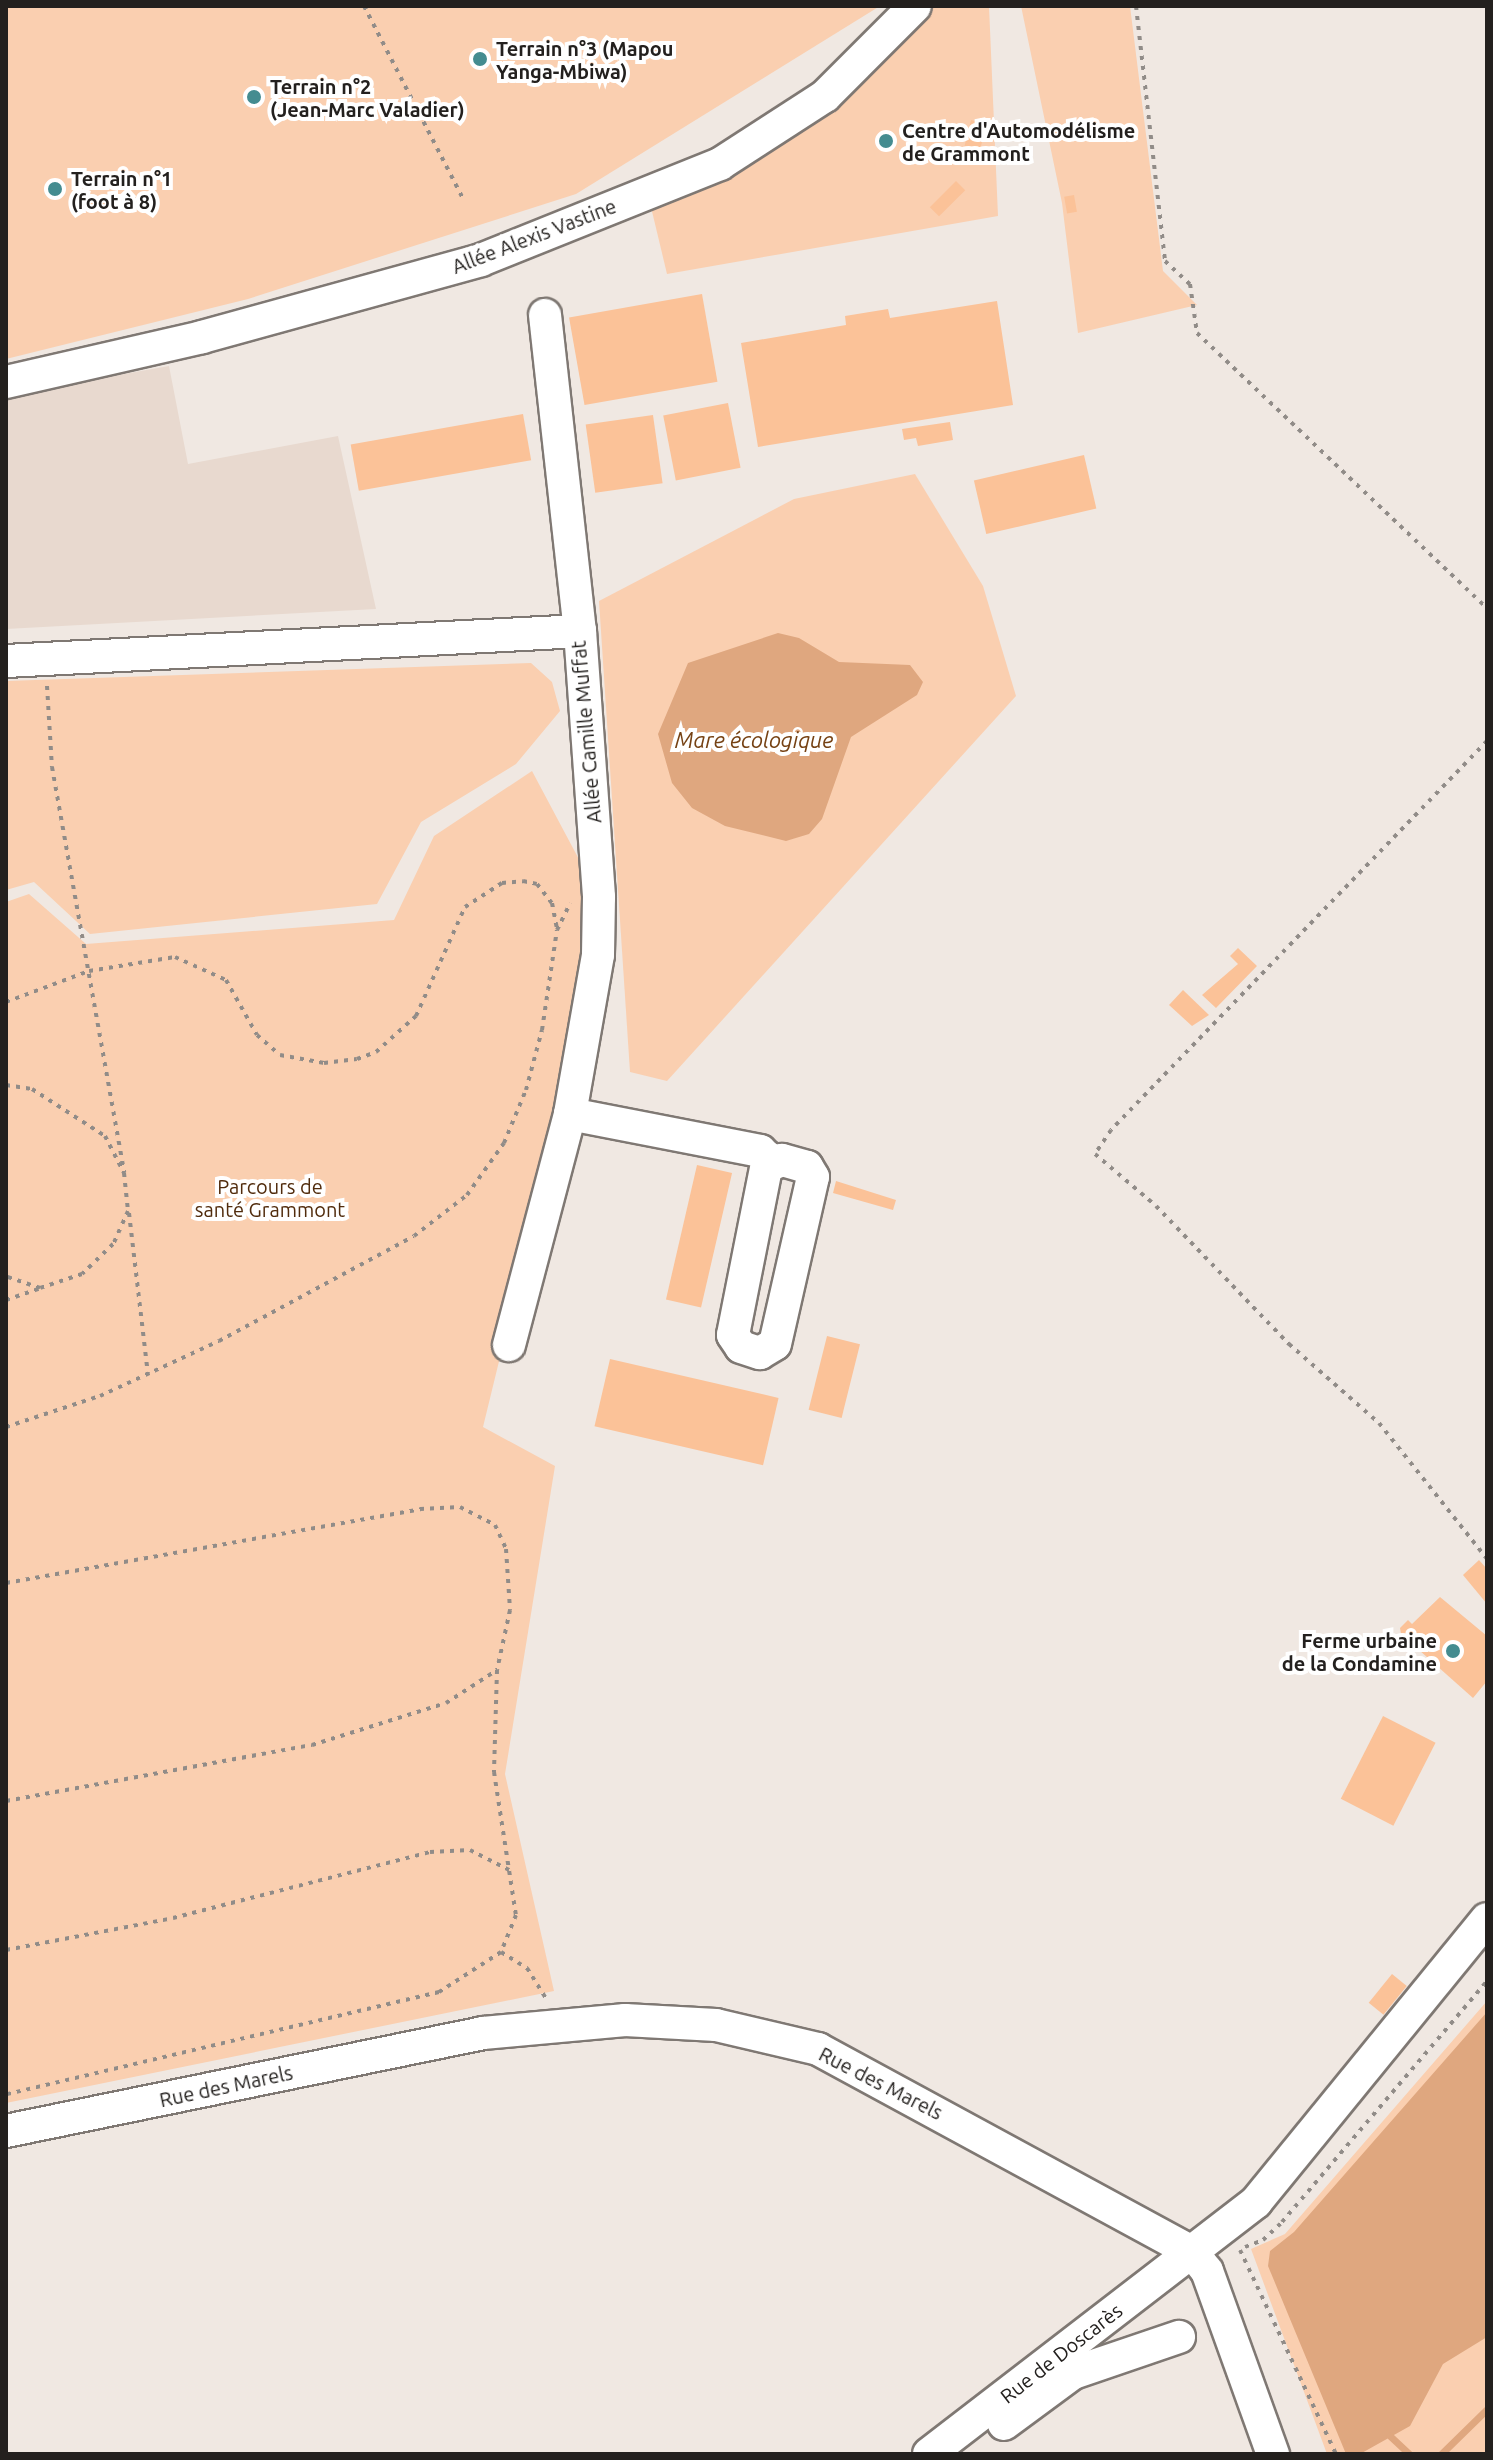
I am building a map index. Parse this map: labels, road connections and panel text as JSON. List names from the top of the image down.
{
  "streets": {
    "street": [
      "Allée Alexis Vastine",
      "Allée Camille Muffat",
      "Rue des Marels",
      "Rue de Doscarès"
    ]
  },
  "crossings": [
    ["Rue des Marels", "Rue de Doscarès"]
  ],
  "water": ["Mare écologique"],
  "parks": ["Parcours de santé Grammont"],
  "places": [
    "Terrain n°3 (Mapou Yanga-Mbiwa)",
    "Terrain n°2 (Jean-Marc Valadier)",
    "Centre d'Automodélisme de Grammont",
    "Terrain n°1 (foot à 8)",
    "Ferme urbaine de la Condamine"
  ]
}
